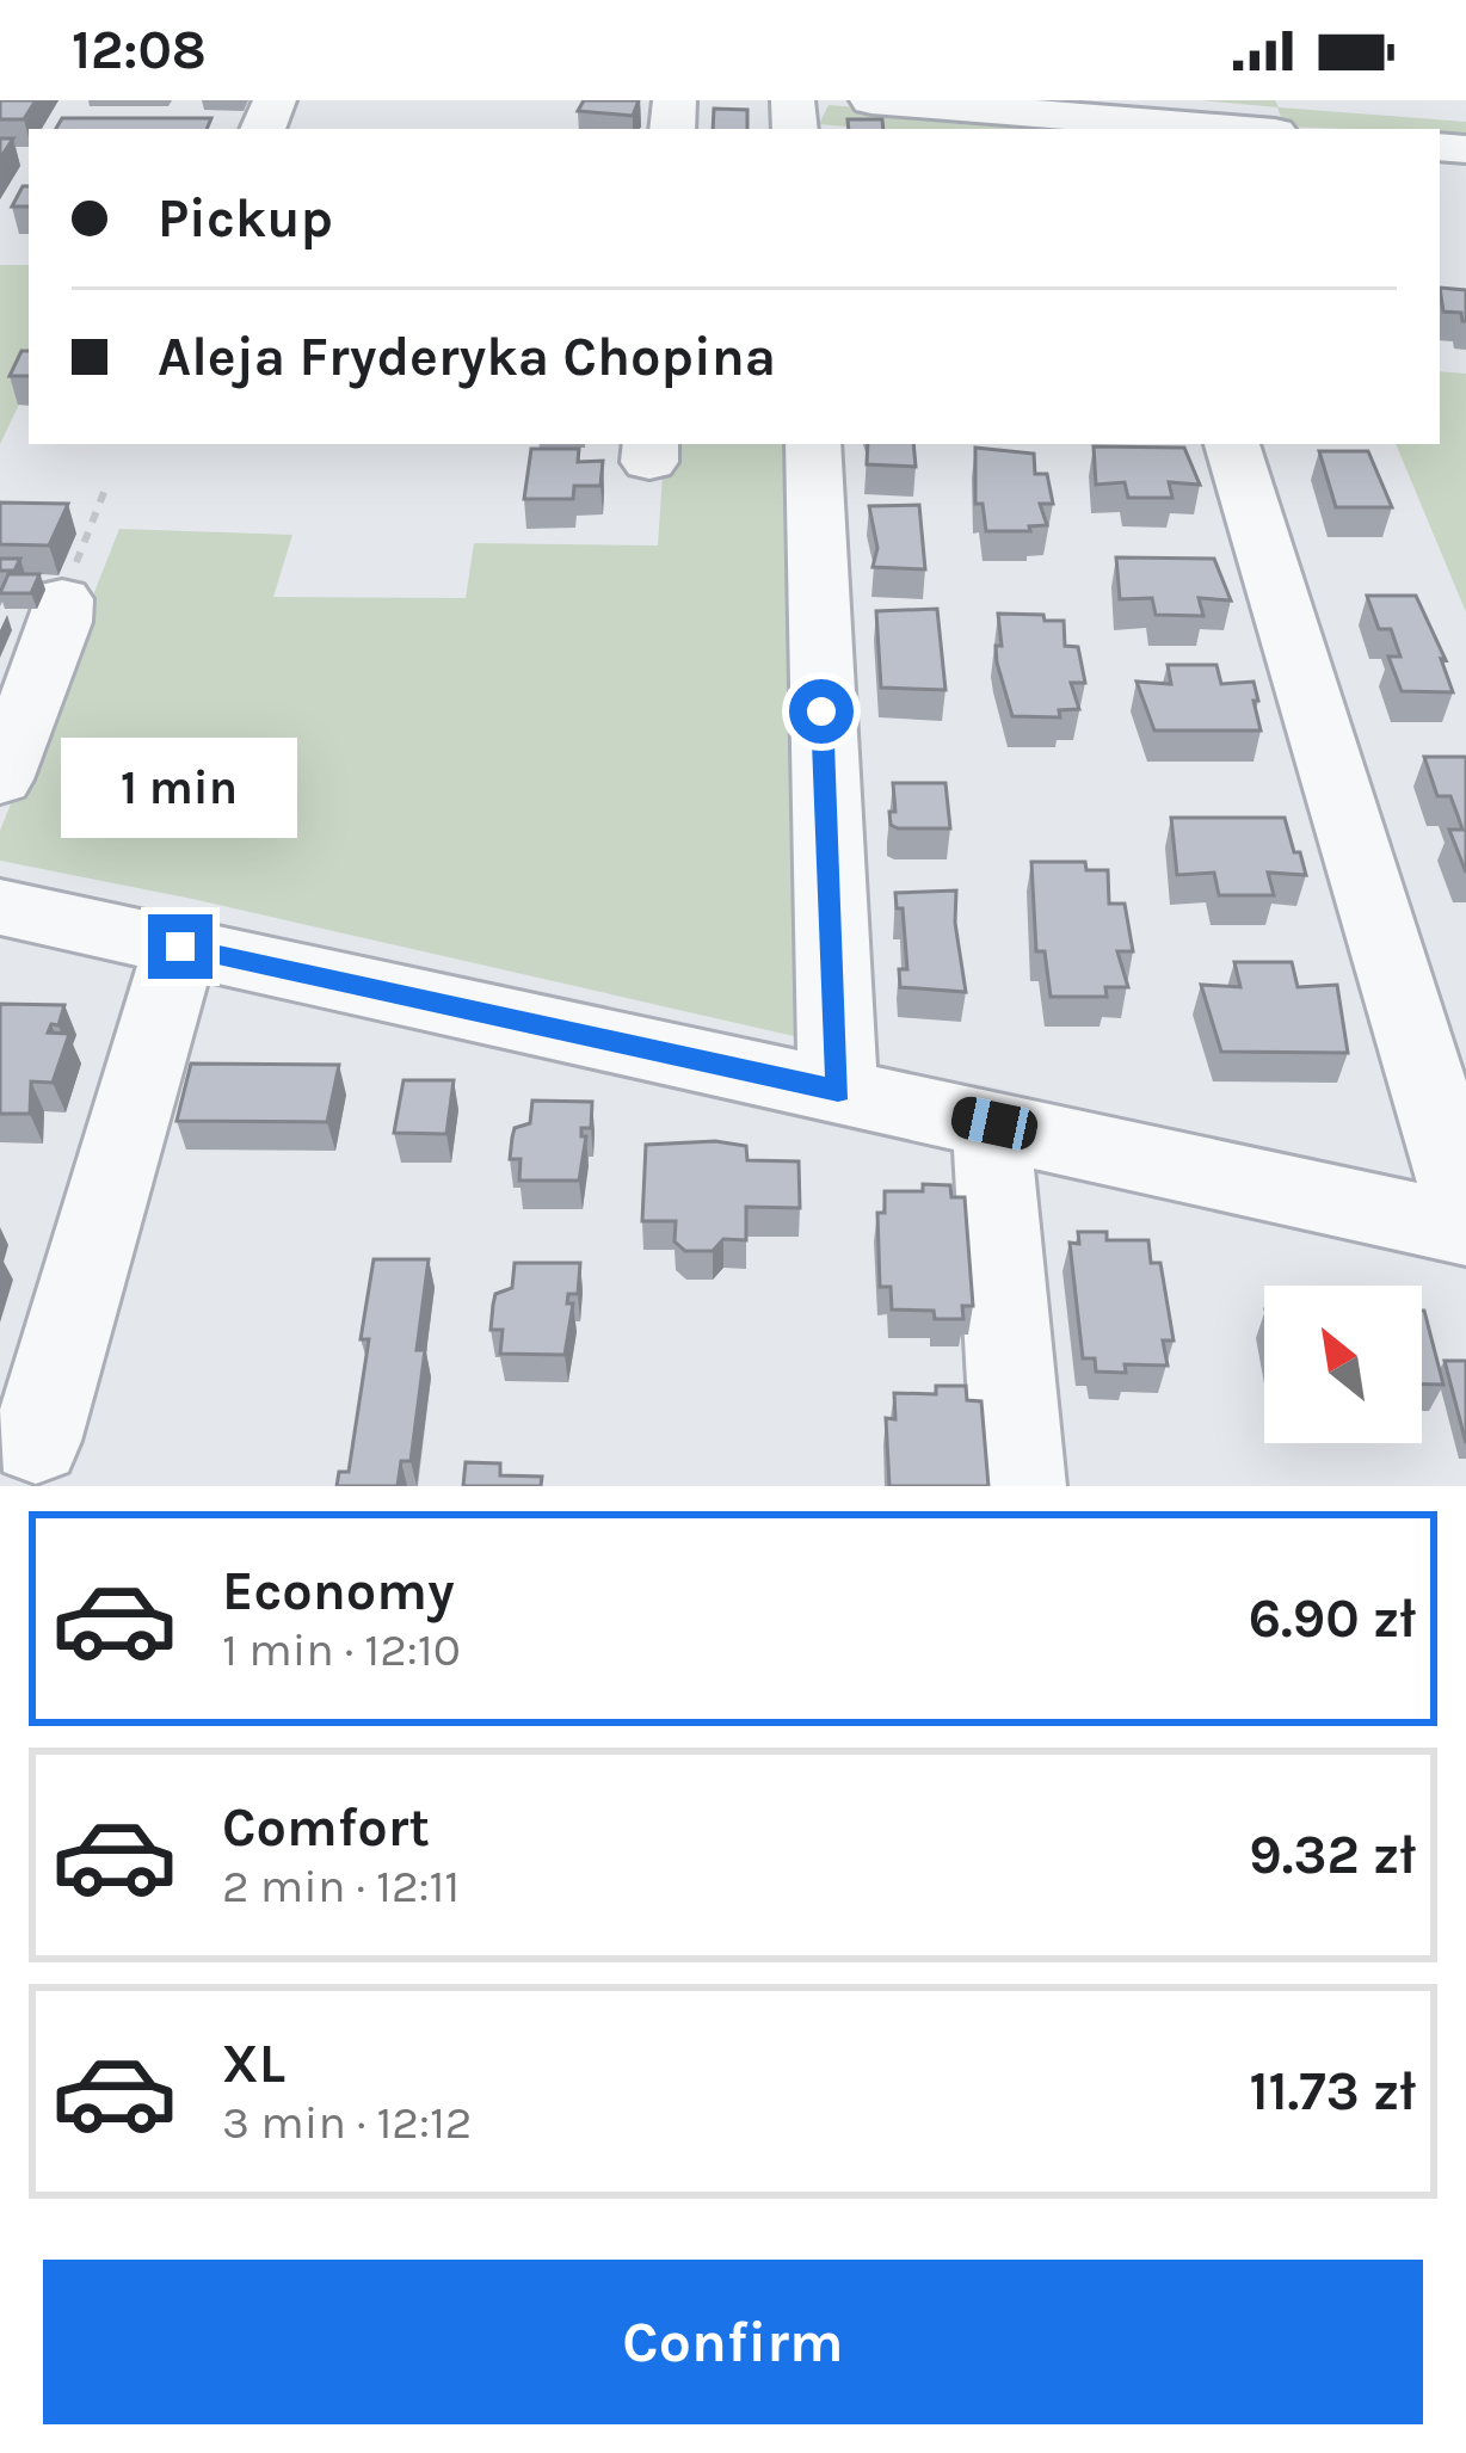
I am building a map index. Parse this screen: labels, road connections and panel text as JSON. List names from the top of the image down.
{
  "north": "top left",
  "page": {
    "status": "12:08",
    "banner": ["Pickup", "Aleja Fryderyka Chopina"],
    "bubble": "1 min",
    "list": [
      {
        "name": "Economy",
        "note": "1 min · 12:10",
        "value": "6.90 zł"
      },
      {
        "name": "Comfort",
        "note": "2 min · 12:11",
        "value": "9.32 zł"
      },
      {
        "name": "XL",
        "note": "3 min · 12:12",
        "value": "11.73 zł"
      }
    ],
    "buttons": "Confirm"
  }
}
